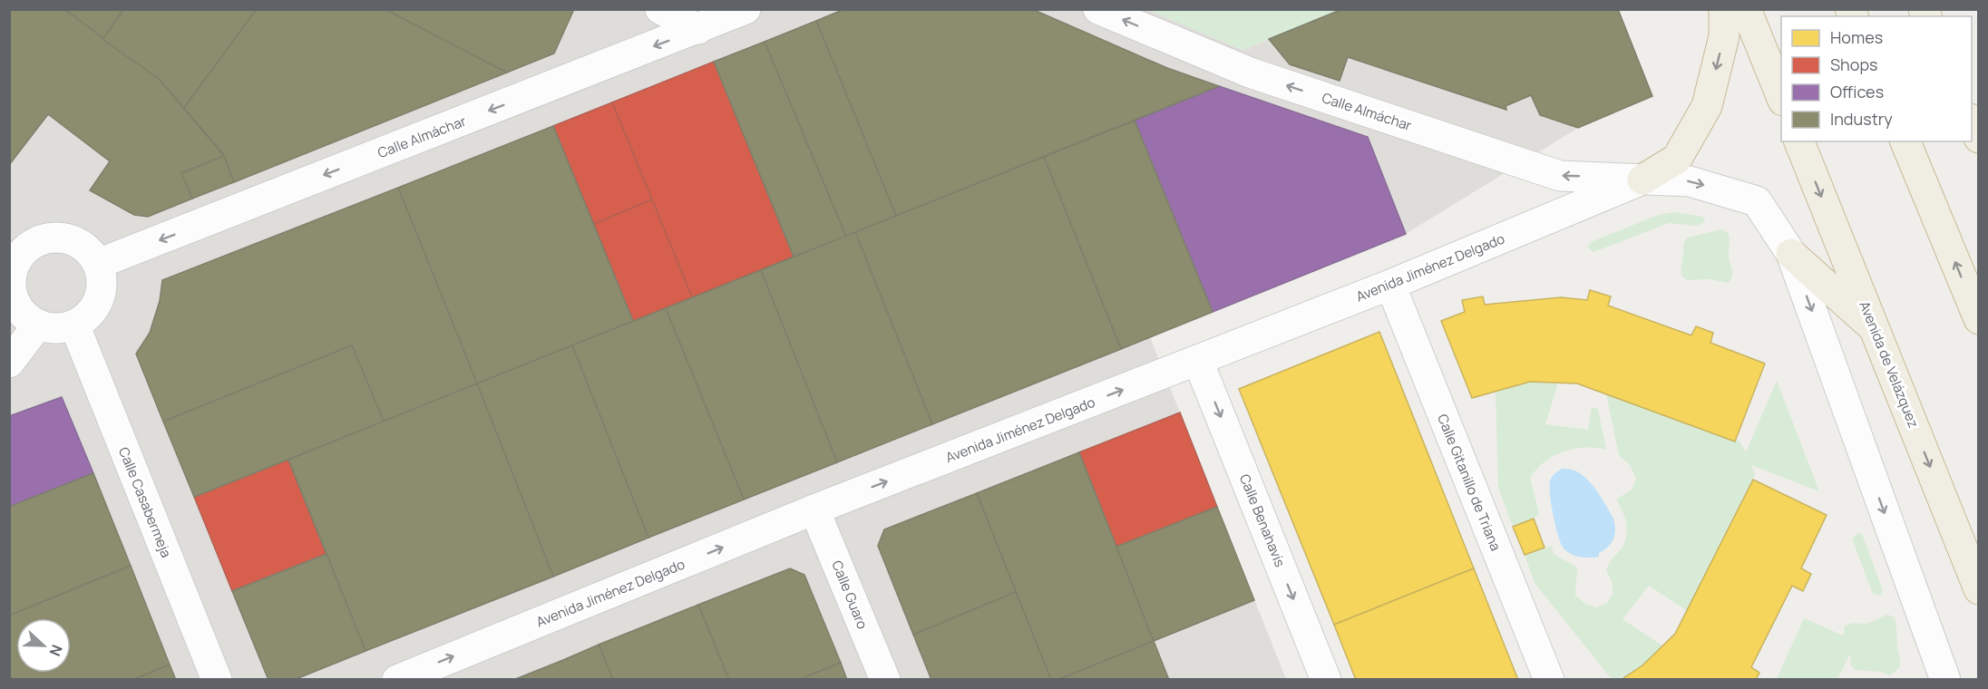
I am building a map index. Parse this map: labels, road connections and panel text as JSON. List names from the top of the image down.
{
  "streets": {
    "highway": ["Avenida de Velázquez"],
    "street": [
      "Calle Almáchar",
      "Avenida Jiménez Delgado",
      "Calle Gitanillo de Triana",
      "Calle Casabermeja",
      "Calle Benahavís",
      "Calle Guaro"
    ]
  },
  "crossings": [
    ["Calle Almáchar", "Avenida Jiménez Delgado"],
    ["Calle Almáchar", "Calle Casabermeja"],
    ["Avenida Jiménez Delgado", "Calle Gitanillo de Triana"],
    ["Avenida Jiménez Delgado", "Calle Benahavís"],
    ["Avenida Jiménez Delgado", "Calle Guaro"]
  ],
  "one_way": ["Avenida Jiménez Delgado", "Calle Benahavís"],
  "legend": [
    "Homes",
    "Shops",
    "Offices",
    "Industry"
  ],
  "north": "right"
}
